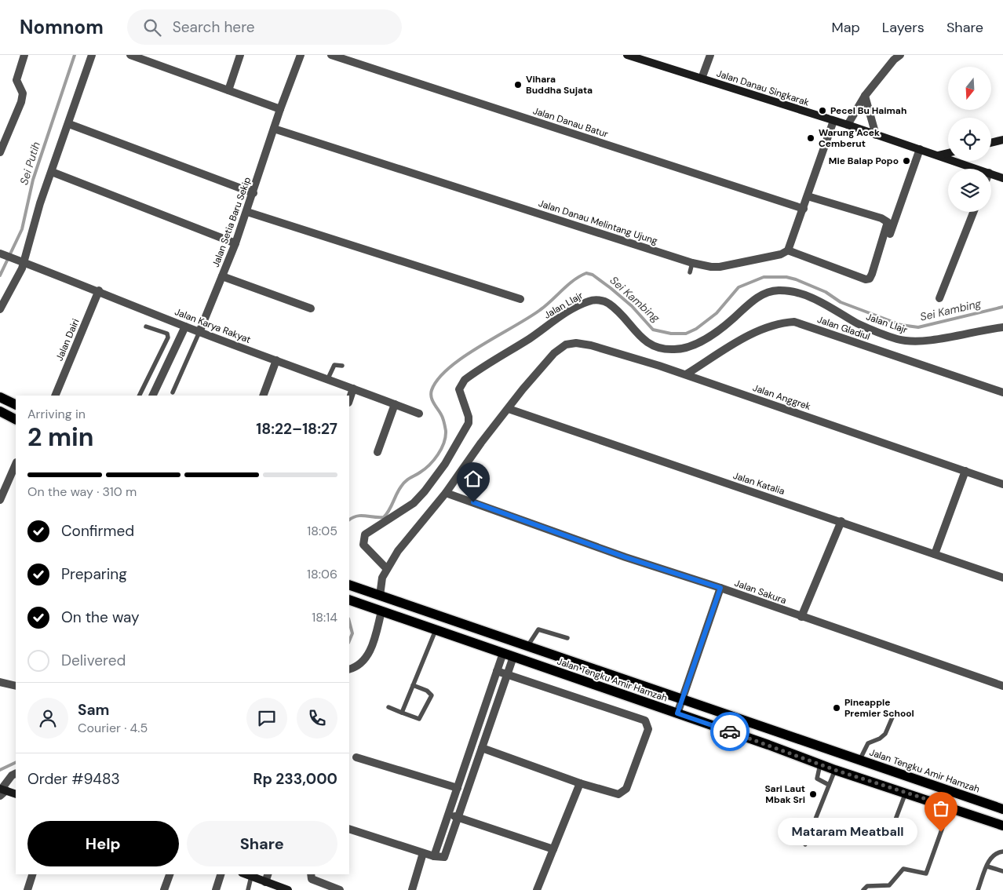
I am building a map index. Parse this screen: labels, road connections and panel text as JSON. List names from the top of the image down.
{
  "streets": {
    "main road": ["Jalan Tengku Amir Hamzah"],
    "street": [
      "Jalan Danau Singkarak",
      "Jalan Danau Batur",
      "Jalan Setia Baru Sekip",
      "Jalan Danau Melintang Ujung",
      "Jalan Llajr",
      "Jalan Karya Rakyat",
      "Jalan Gladiul",
      "Jalan Dairi",
      "Jalan Anggrek",
      "Jalan Katalia",
      "Jalan Sakura"
    ]
  },
  "crossings": [
    ["Jalan Setia Baru Sekip", "Jalan Danau Melintang Ujung"],
    ["Jalan Setia Baru Sekip", "Jalan Karya Rakyat"],
    ["Jalan Llajr", "Jalan Anggrek"],
    ["Jalan Karya Rakyat", "Jalan Dairi"],
    ["Jalan Gladiul", "Jalan Anggrek"],
    ["Jalan Anggrek", "Jalan Katalia"],
    ["Jalan Anggrek", "Jalan Sakura"],
    ["Jalan Anggrek", "Jalan Tengku Amir Hamzah"]
  ],
  "water": ["Sei Putih", "Sei Kambing"],
  "places": [
    "Vihara Buddha Sujata",
    "Pecel Bu Haimah",
    "Warung Acek Cemberut",
    "Mie Balap Popo",
    "Pineapple Premier School",
    "Sari Laut Mbak Sri",
    "Mataram Meatball"
  ],
  "north": "bottom",
  "page": {
    "header": "Nomnom",
    "search": "Search here",
    "nav": ["Map", "Layers", "Share"],
    "heading": ["2 min", "Arriving in", "18:22–18:27"],
    "panel": [
      "Sam",
      "Courier · 4.5",
      "Order #9483",
      "Rp 233,000"
    ],
    "bar": "On the way · 310 m",
    "list": [
      ["Confirmed", "18:05"],
      ["Preparing", "18:06"],
      ["On the way", "18:14"],
      "Delivered"
    ],
    "buttons": ["Help", "Share"],
    "bubble": "Mataram Meatball"
  }
}
